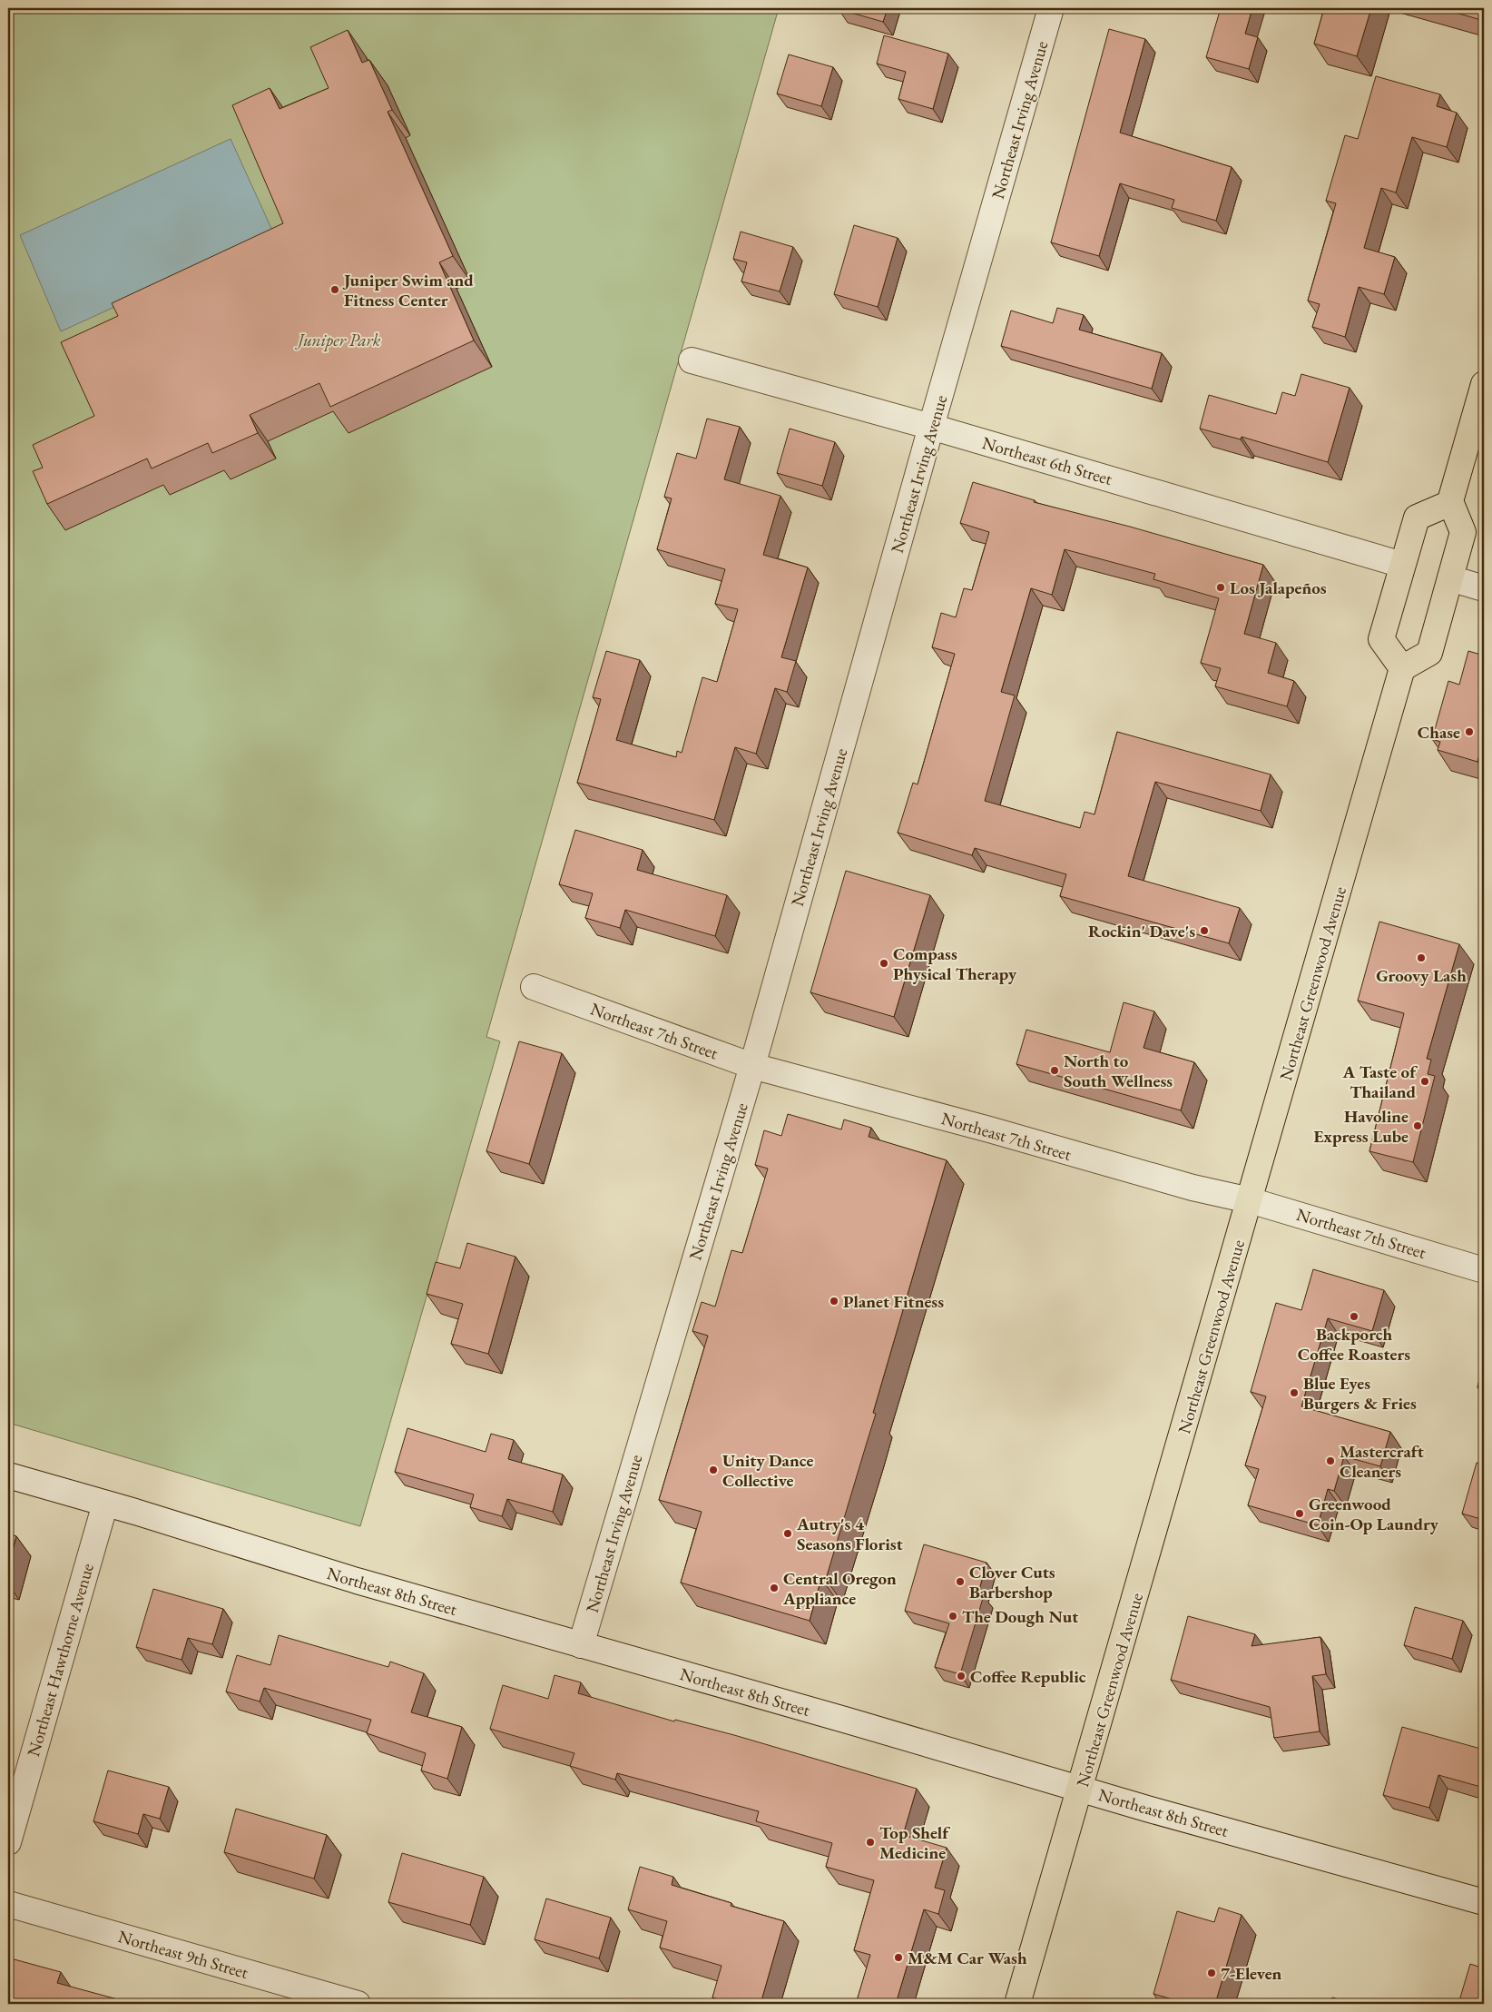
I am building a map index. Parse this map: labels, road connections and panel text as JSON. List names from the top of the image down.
{
  "streets": {
    "main road": ["Northeast Greenwood Avenue"],
    "street": [
      "Northeast Irving Avenue",
      "Northeast 6th Street",
      "Northeast 7th Street",
      "Northeast 8th Street",
      "Northeast Hawthorne Avenue",
      "Northeast 9th Street"
    ]
  },
  "crossings": [
    ["Northeast Irving Avenue", "Northeast 6th Street"],
    ["Northeast Irving Avenue", "Northeast 7th Street"],
    ["Northeast Irving Avenue", "Northeast 8th Street"],
    ["Northeast Greenwood Avenue", "Northeast 7th Street"],
    ["Northeast Greenwood Avenue", "Northeast 8th Street"],
    ["Northeast 8th Street", "Northeast Hawthorne Avenue"]
  ],
  "parks": ["Juniper Park"],
  "places": [
    "Juniper Swim and Fitness Center",
    "Los Jalapeños",
    "Chase",
    "Rockin' Dave's",
    "Groovy Lash",
    "Compass Physical Therapy",
    "North to South Wellness",
    "A Taste of Thailand",
    "Havoline Express Lube",
    "Planet Fitness",
    "Backporch Coffee Roasters",
    "Blue Eyes Burgers & Fries",
    "Mastercraft Cleaners",
    "Unity Dance Collective",
    "Greenwood Coin-Op Laundry",
    "Autry's 4 Seasons Florist",
    "Clover Cuts Barbershop",
    "Central Oregon Appliance",
    "The Dough Nut",
    "Coffee Republic",
    "Top Shelf Medicine",
    "M&M Car Wash",
    "7-Eleven"
  ]
}
